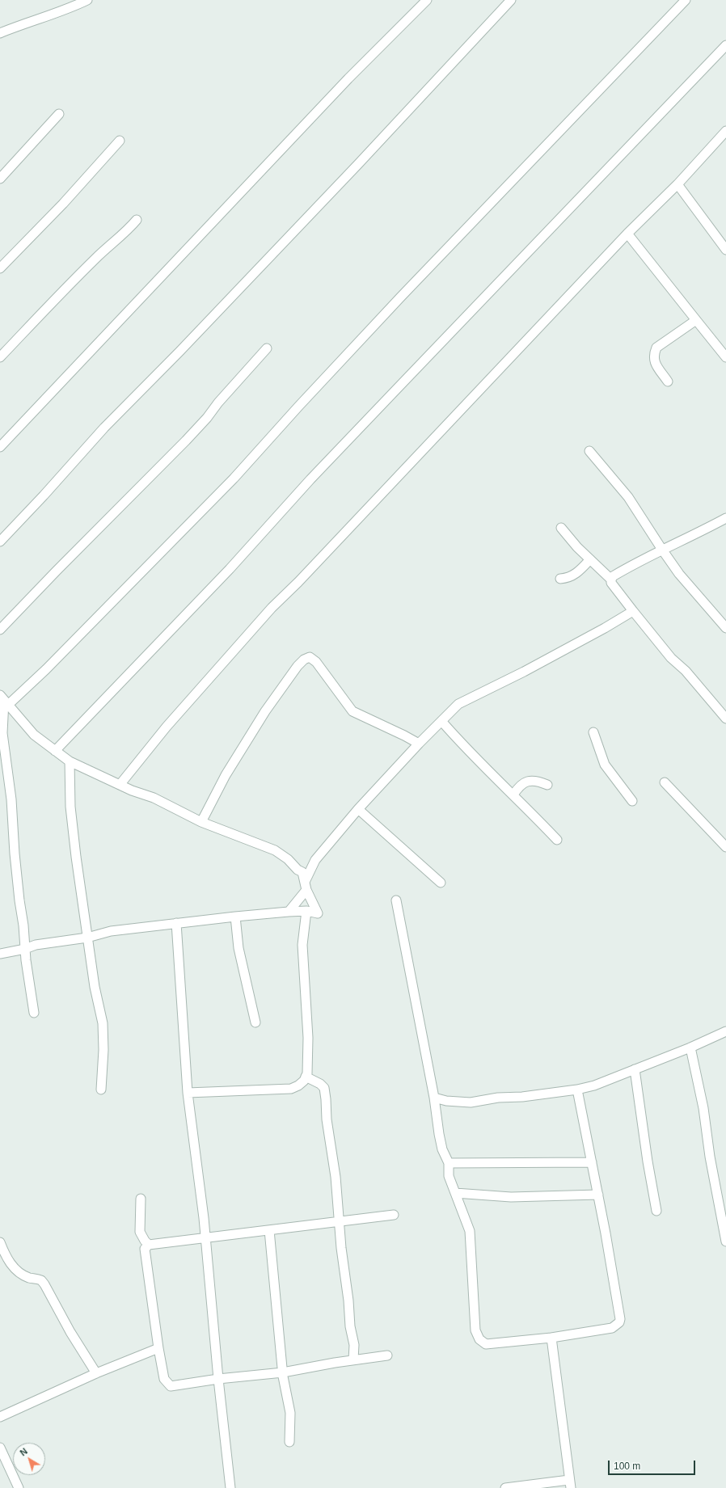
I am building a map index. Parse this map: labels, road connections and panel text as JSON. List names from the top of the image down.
{
  "scale_bar": "100 m",
  "north": "top left"
}
